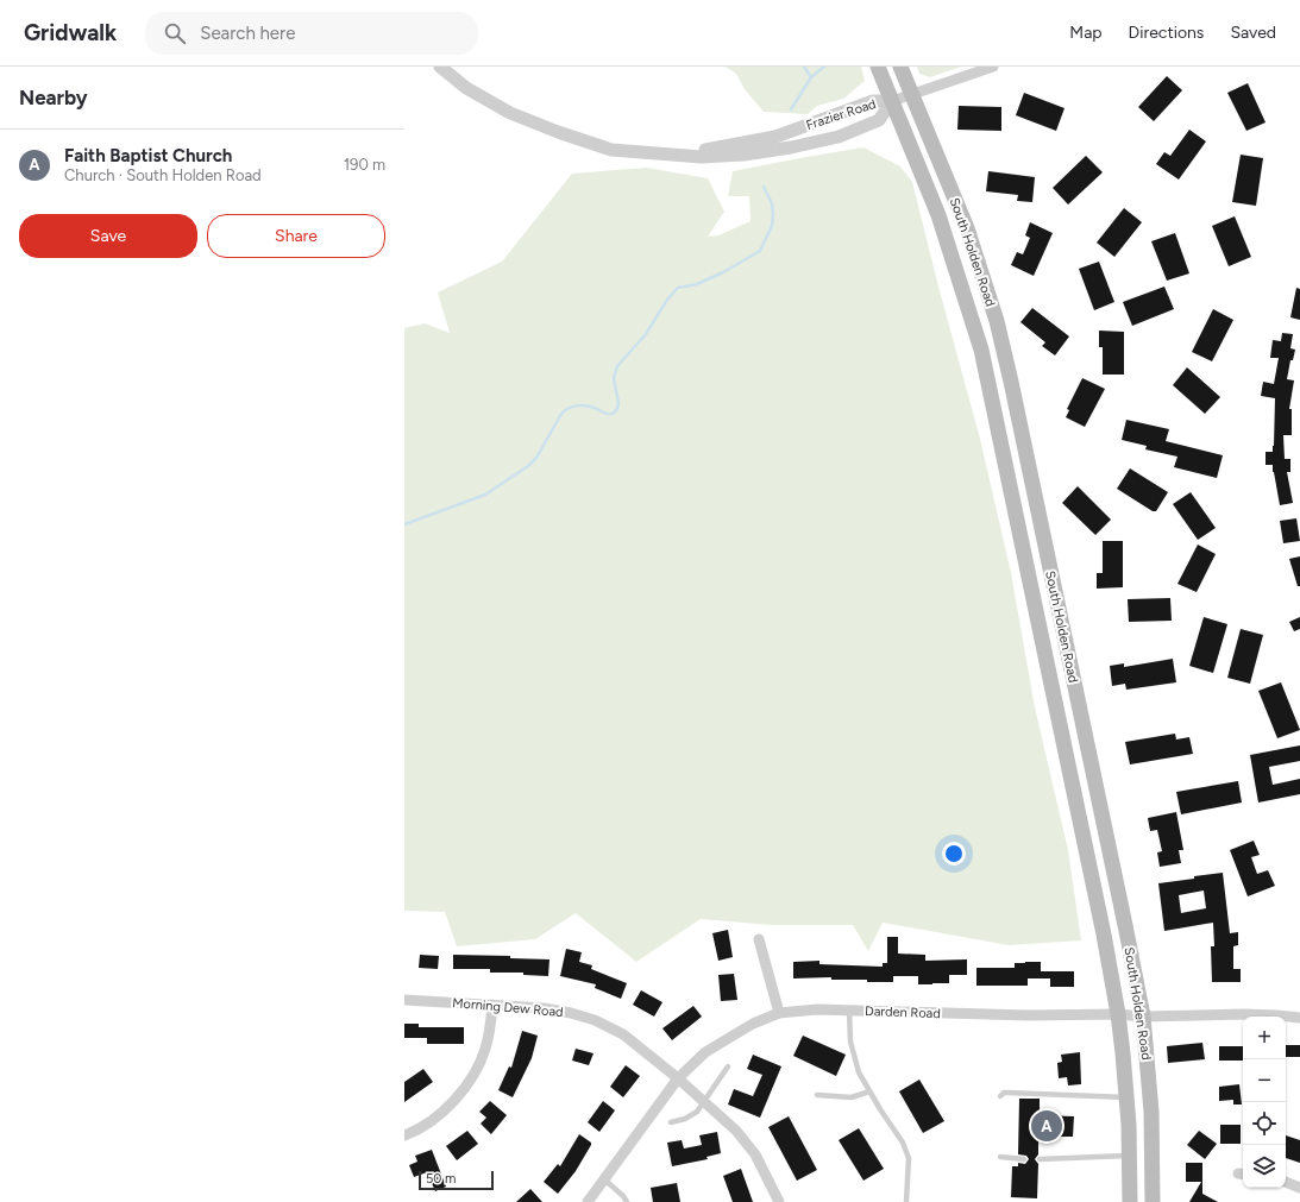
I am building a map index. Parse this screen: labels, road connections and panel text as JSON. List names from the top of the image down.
{
  "streets": {
    "main road": ["South Holden Road"],
    "street": ["Frazier Road", "Morning Dew Road", "Darden Road"]
  },
  "crossings": [
    ["Frazier Road", "South Holden Road"],
    ["South Holden Road", "Darden Road"],
    ["Morning Dew Road", "Darden Road"]
  ],
  "scale_bar": "50 m",
  "page": {
    "header": "Gridwalk",
    "search": "Search here",
    "nav": ["Map", "Directions", "Saved"],
    "heading": "Nearby",
    "list": [
      {
        "mark": "A",
        "name": "Faith Baptist Church",
        "note": "Church · South Holden Road",
        "value": "190 m"
      }
    ],
    "buttons": ["Save", "Share"],
    "map_buttons": ["+", "−"],
    "pins": "A",
    "scale": "50 m"
  }
}
